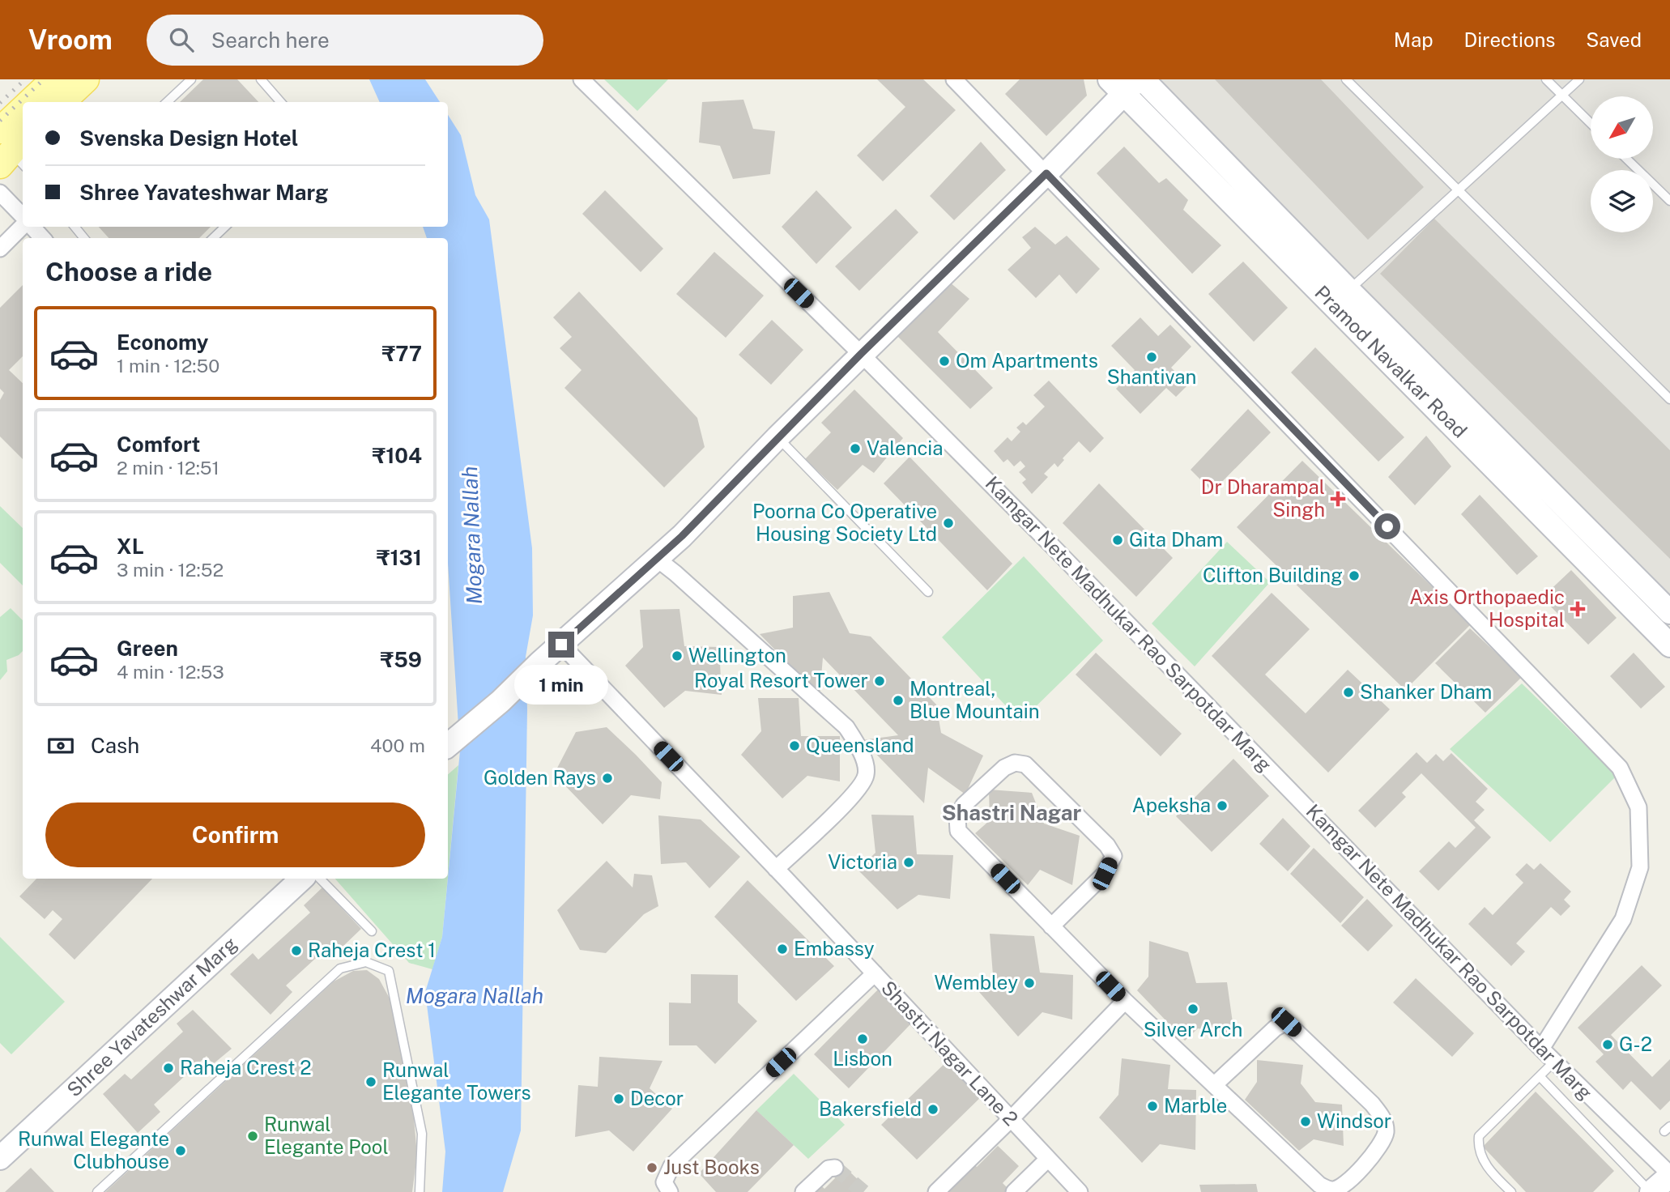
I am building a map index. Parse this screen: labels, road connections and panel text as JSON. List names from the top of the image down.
{
  "streets": {
    "street": [
      "Pramod Navalkar Road",
      "Kamgar Nete Madhukar Rao Sarpotdar Marg",
      "Shree Yavateshwar Marg",
      "Shastri Nagar Lane 2"
    ]
  },
  "districts": ["Shastri Nagar"],
  "water": ["Mogara Nallah"],
  "places": {
    "other": [
      "Shantivan",
      "Om Apartments",
      "Valencia",
      "Poorna Co Operative Housing Society Ltd",
      "Gita Dham",
      "Clifton Building",
      "Wellington",
      "Royal Resort Tower",
      "Shanker Dham",
      "Montreal, Blue Mountain",
      "Queensland",
      "Golden Rays",
      "Apeksha",
      "Victoria",
      "Embassy",
      "Raheja Crest 1",
      "Wembley",
      "Silver Arch",
      "Lisbon",
      "G-2",
      "Raheja Crest 2",
      "Runwal Elegante Towers",
      "Decor",
      "Marble",
      "Bakersfield",
      "Windsor",
      "Runwal Elegante Pool",
      "Runwal Elegante Clubhouse",
      "Just Books"
    ],
    "health": ["Dr Dharampal Singh", "Axis Orthopaedic Hospital"]
  },
  "north": "bottom left",
  "page": {
    "header": "Vroom",
    "search": "Search here",
    "nav": ["Map", "Directions", "Saved"],
    "banner": ["Svenska Design Hotel", "Shree Yavateshwar Marg"],
    "heading": "Choose a ride",
    "list": [
      {
        "name": "Economy",
        "note": "1 min · 12:50",
        "value": "₹77"
      },
      {
        "name": "Comfort",
        "note": "2 min · 12:51",
        "value": "₹104"
      },
      {
        "name": "XL",
        "note": "3 min · 12:52",
        "value": "₹131"
      },
      {
        "name": "Green",
        "note": "4 min · 12:53",
        "value": "₹59"
      }
    ],
    "bubble": "1 min",
    "pay": ["Cash", "400 m"],
    "buttons": "Confirm"
  }
}
